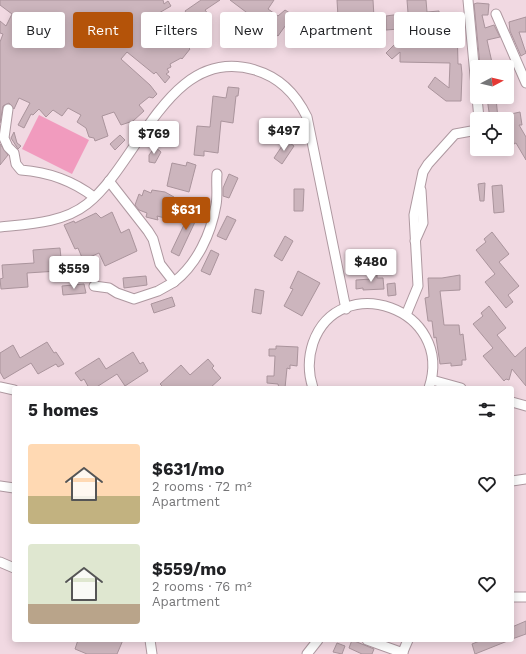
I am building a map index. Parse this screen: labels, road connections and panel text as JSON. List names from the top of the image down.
{
  "north": "right",
  "page": {
    "chip": [
      "Buy",
      "Rent",
      "Filters",
      "New",
      "Apartment",
      "House"
    ],
    "price": [
      "$497",
      "$769",
      "$631",
      "$480",
      "$559"
    ],
    "heading": "5 homes",
    "list": [
      {
        "name": "$631/mo",
        "note": "2 rooms · 72 m² · Apartment"
      },
      {
        "name": "$559/mo",
        "note": "2 rooms · 76 m² · Apartment"
      }
    ]
  }
}
